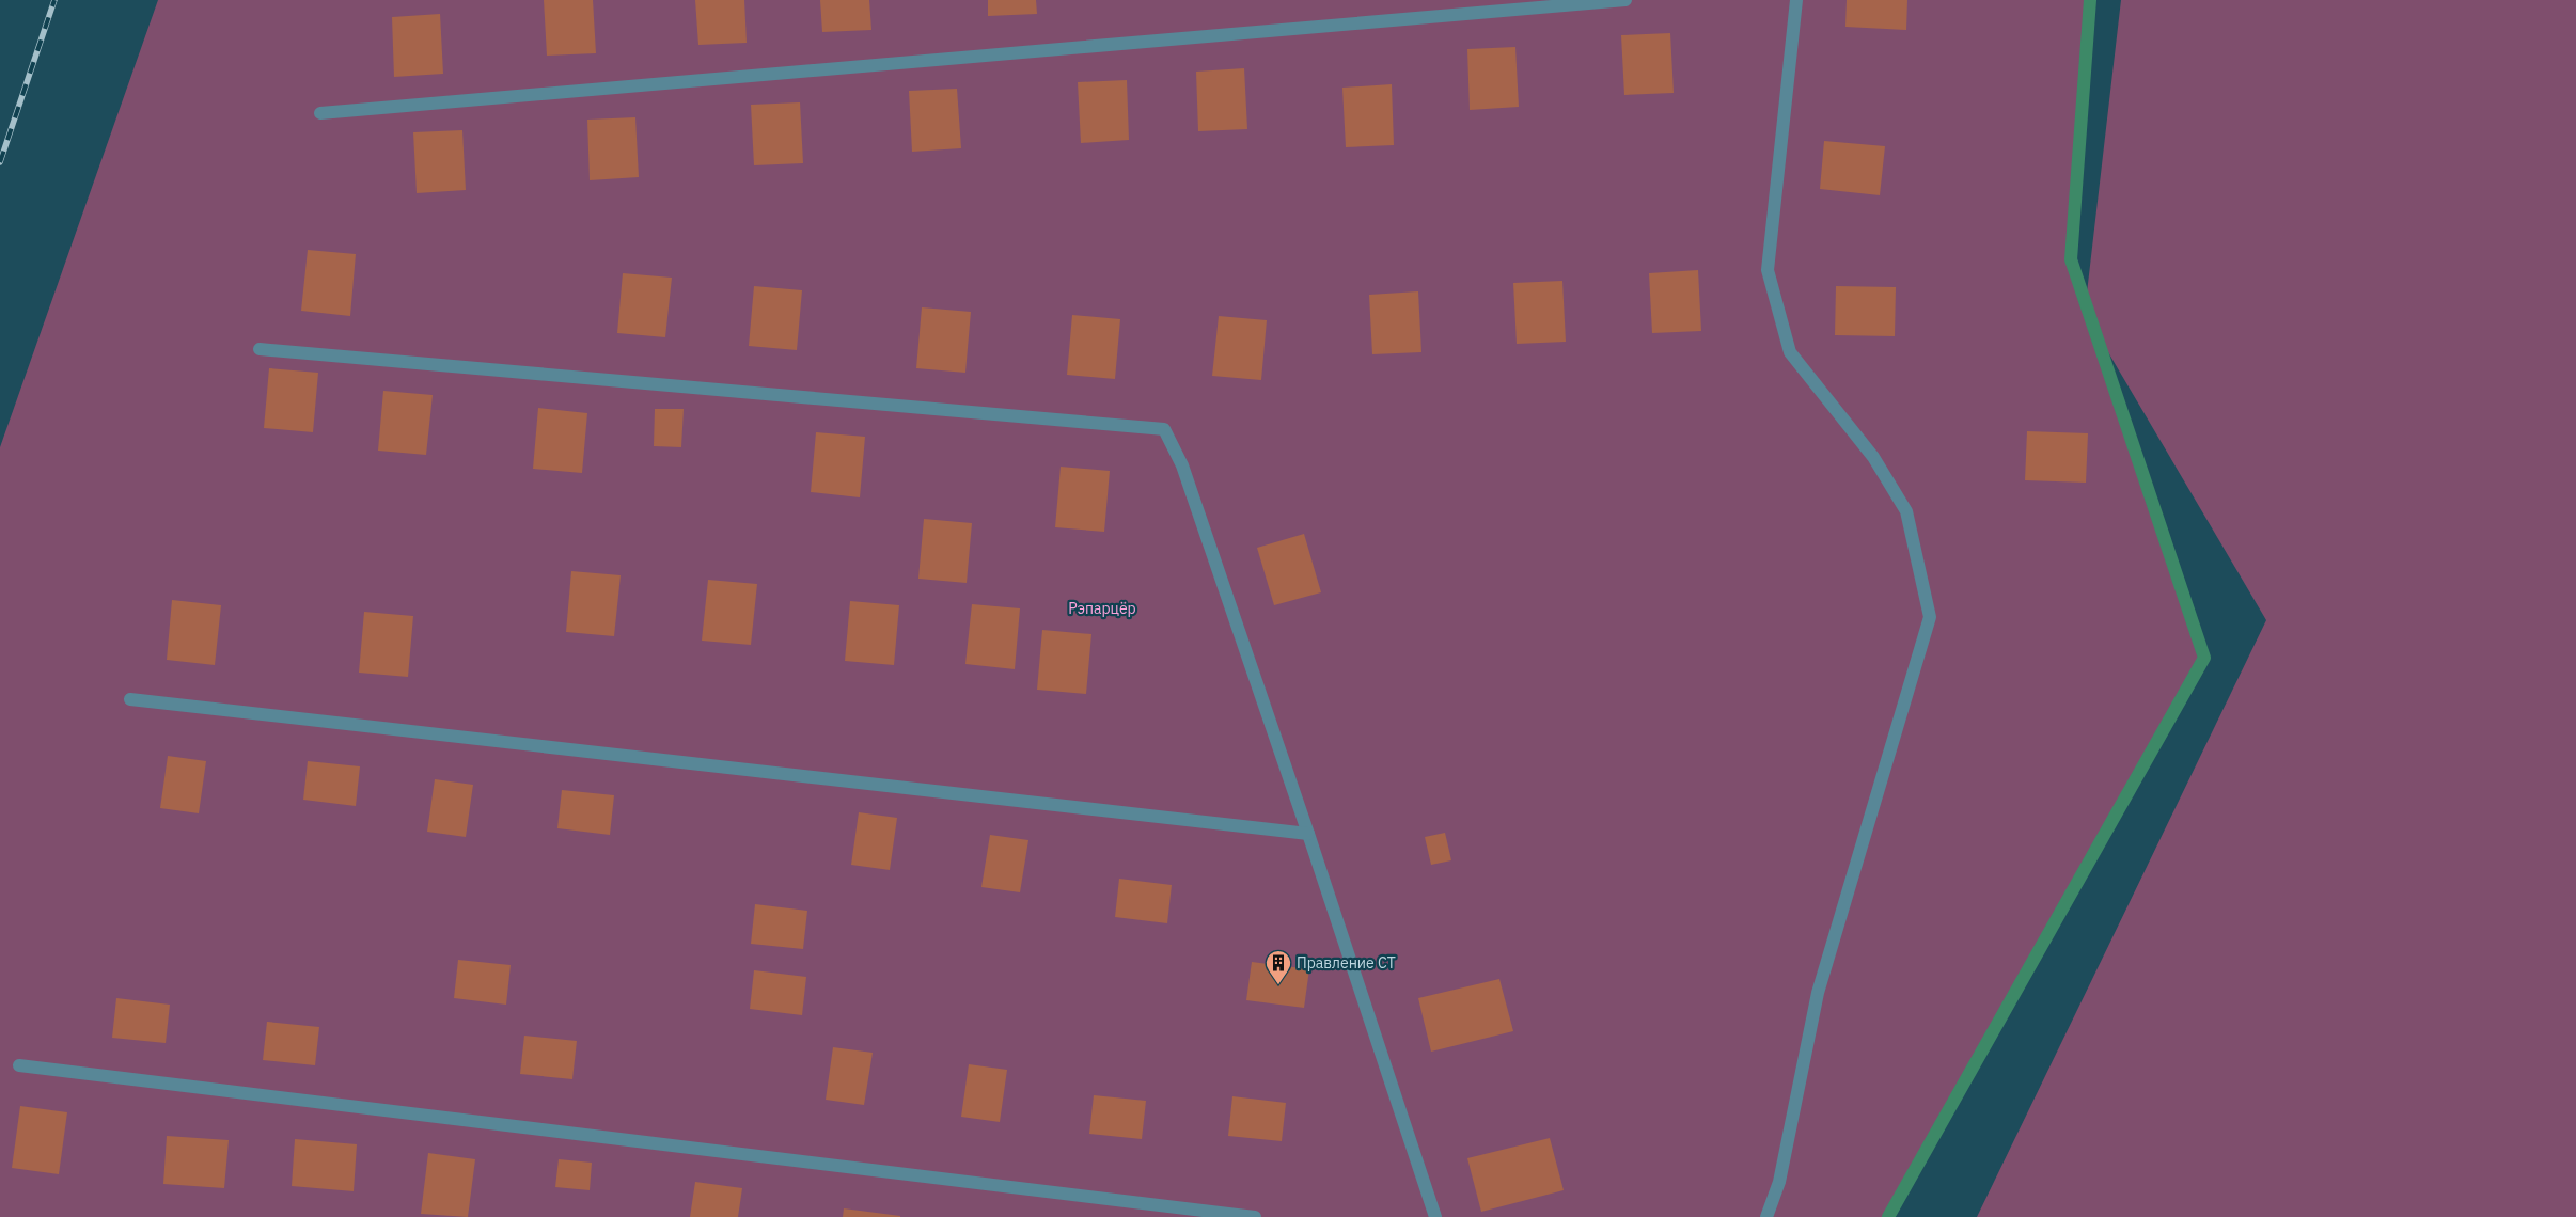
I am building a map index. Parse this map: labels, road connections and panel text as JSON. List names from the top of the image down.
{
  "parks": ["Рэпарцёр"],
  "places": {
    "building": ["Правление СТ"]
  }
}
